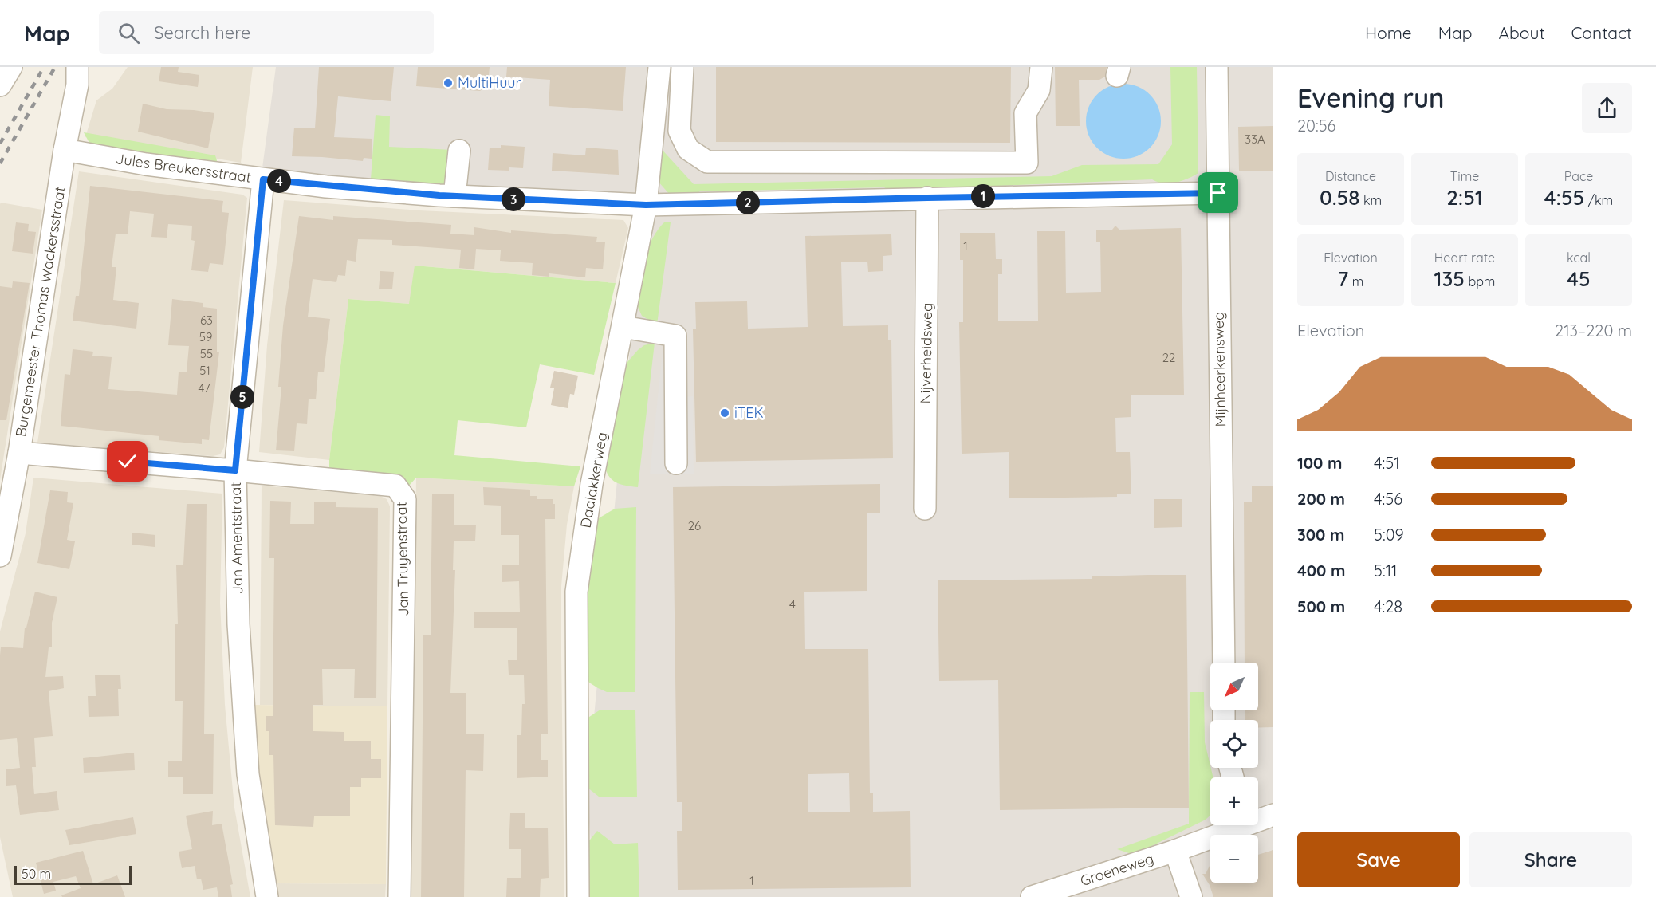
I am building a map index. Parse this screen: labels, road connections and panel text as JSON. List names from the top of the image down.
{
  "streets": {
    "street": [
      "Jules Breukersstraat",
      "Burgemeester Thomas Wackersstraat",
      "Nijverheidsweg",
      "Mijnheerkensweg",
      "Daalakkerweg",
      "Jan Amentstraat",
      "Jan Truyenstraat",
      "Groeneweg"
    ]
  },
  "crossings": [
    ["Jules Breukersstraat", "Burgemeester Thomas Wackersstraat"],
    ["Jules Breukersstraat", "Nijverheidsweg"],
    ["Jules Breukersstraat", "Mijnheerkensweg"],
    ["Jules Breukersstraat", "Daalakkerweg"],
    ["Jules Breukersstraat", "Jan Amentstraat"],
    ["Burgemeester Thomas Wackersstraat", "Jan Truyenstraat"],
    ["Jan Amentstraat", "Jan Truyenstraat"]
  ],
  "places": ["MultiHuur", "iTEK"],
  "house_numbers": [
    "33A",
    "1",
    "63",
    "59",
    "55",
    "22",
    "51",
    "47",
    "26",
    "4",
    "1"
  ],
  "scale_bar": "50 m",
  "north": "bottom left",
  "page": {
    "header": "Map",
    "search": "Search here",
    "nav": [
      "Home",
      "Map",
      "About",
      "Contact"
    ],
    "heading": ["Evening run", "20:56"],
    "stats": [
      ["Distance", "0.58 km"],
      ["Time", "2:51"],
      ["Pace", "4:55 /km"],
      ["Elevation", "7 m"],
      ["Heart rate", "135 bpm"],
      ["kcal", "45"]
    ],
    "pins": [
      "4",
      "1",
      "3",
      "2",
      "5"
    ],
    "chart": ["Elevation", "213–220 m"],
    "list": [
      {
        "name": "100 m",
        "note": "4:51"
      },
      {
        "name": "200 m",
        "note": "4:56"
      },
      {
        "name": "300 m",
        "note": "5:09"
      },
      {
        "name": "400 m",
        "note": "5:11"
      },
      {
        "name": "500 m",
        "note": "4:28"
      }
    ],
    "map_buttons": ["+", "−"],
    "buttons": ["Save", "Share"],
    "scale": "50 m"
  }
}
